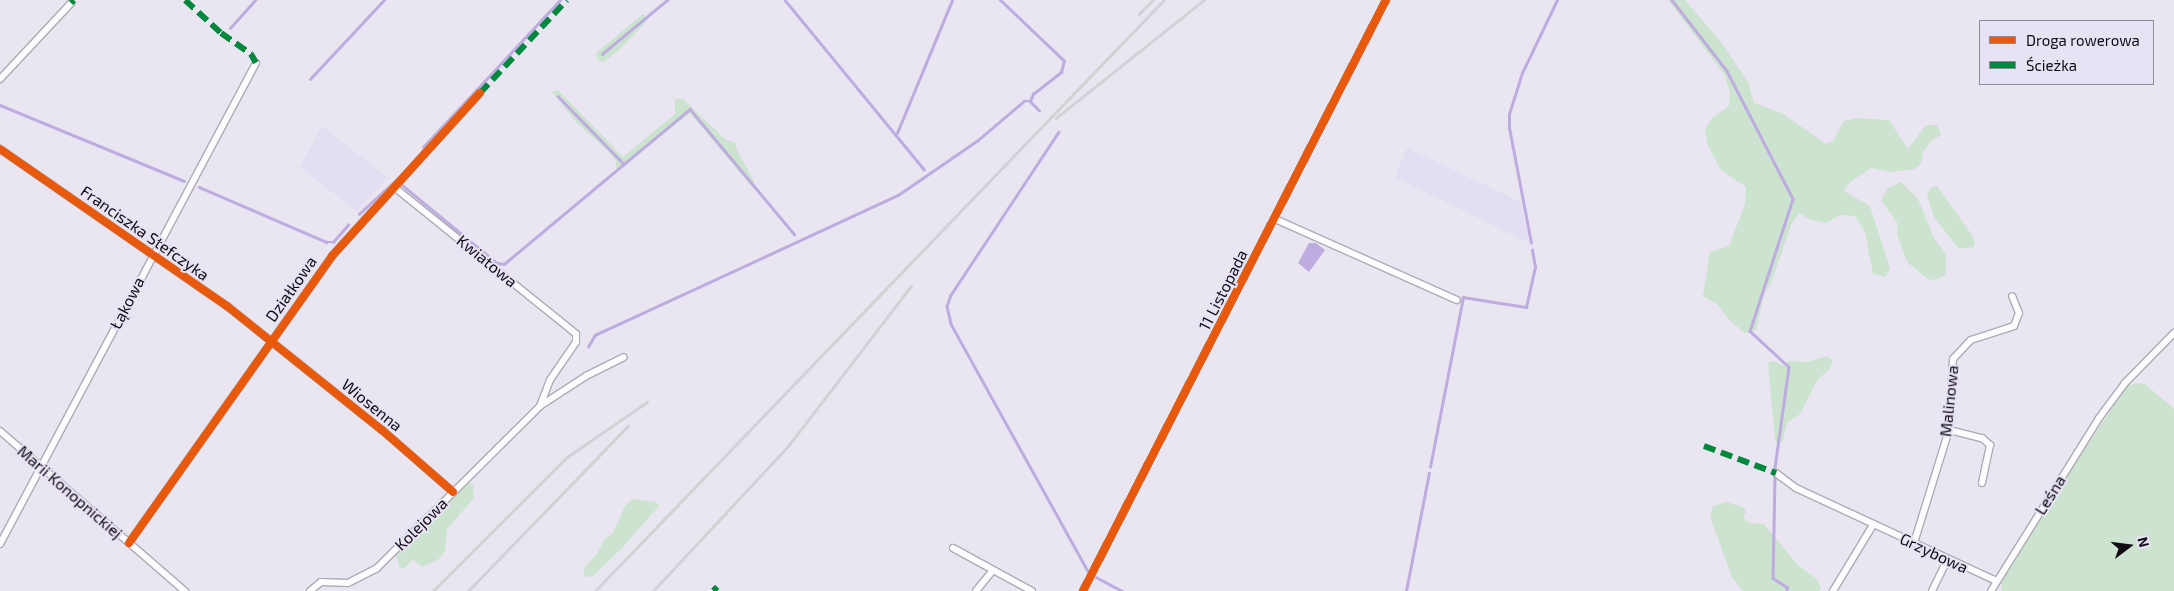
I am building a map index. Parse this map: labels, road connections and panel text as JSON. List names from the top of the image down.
{
  "streets": {
    "street": [
      "Franciszka Stefczyka",
      "Kwiatowa",
      "Działkowa",
      "11 Listopada",
      "Łąkowa",
      "Malinowa",
      "Wiosenna",
      "Marii Konopnickiej",
      "Leśna",
      "Kolejowa",
      "Grzybowa"
    ]
  },
  "crossings": [
    ["Franciszka Stefczyka", "Działkowa"],
    ["Franciszka Stefczyka", "Łąkowa"],
    ["Franciszka Stefczyka", "Wiosenna"],
    ["Kwiatowa", "Działkowa"],
    ["Kwiatowa", "Kolejowa"],
    ["Działkowa", "Wiosenna"],
    ["Działkowa", "Marii Konopnickiej"],
    ["Łąkowa", "Marii Konopnickiej"],
    ["Malinowa", "Grzybowa"],
    ["Wiosenna", "Kolejowa"],
    ["Leśna", "Grzybowa"]
  ],
  "legend": ["Droga rowerowa", "Ścieżka"],
  "north": "right"
}
